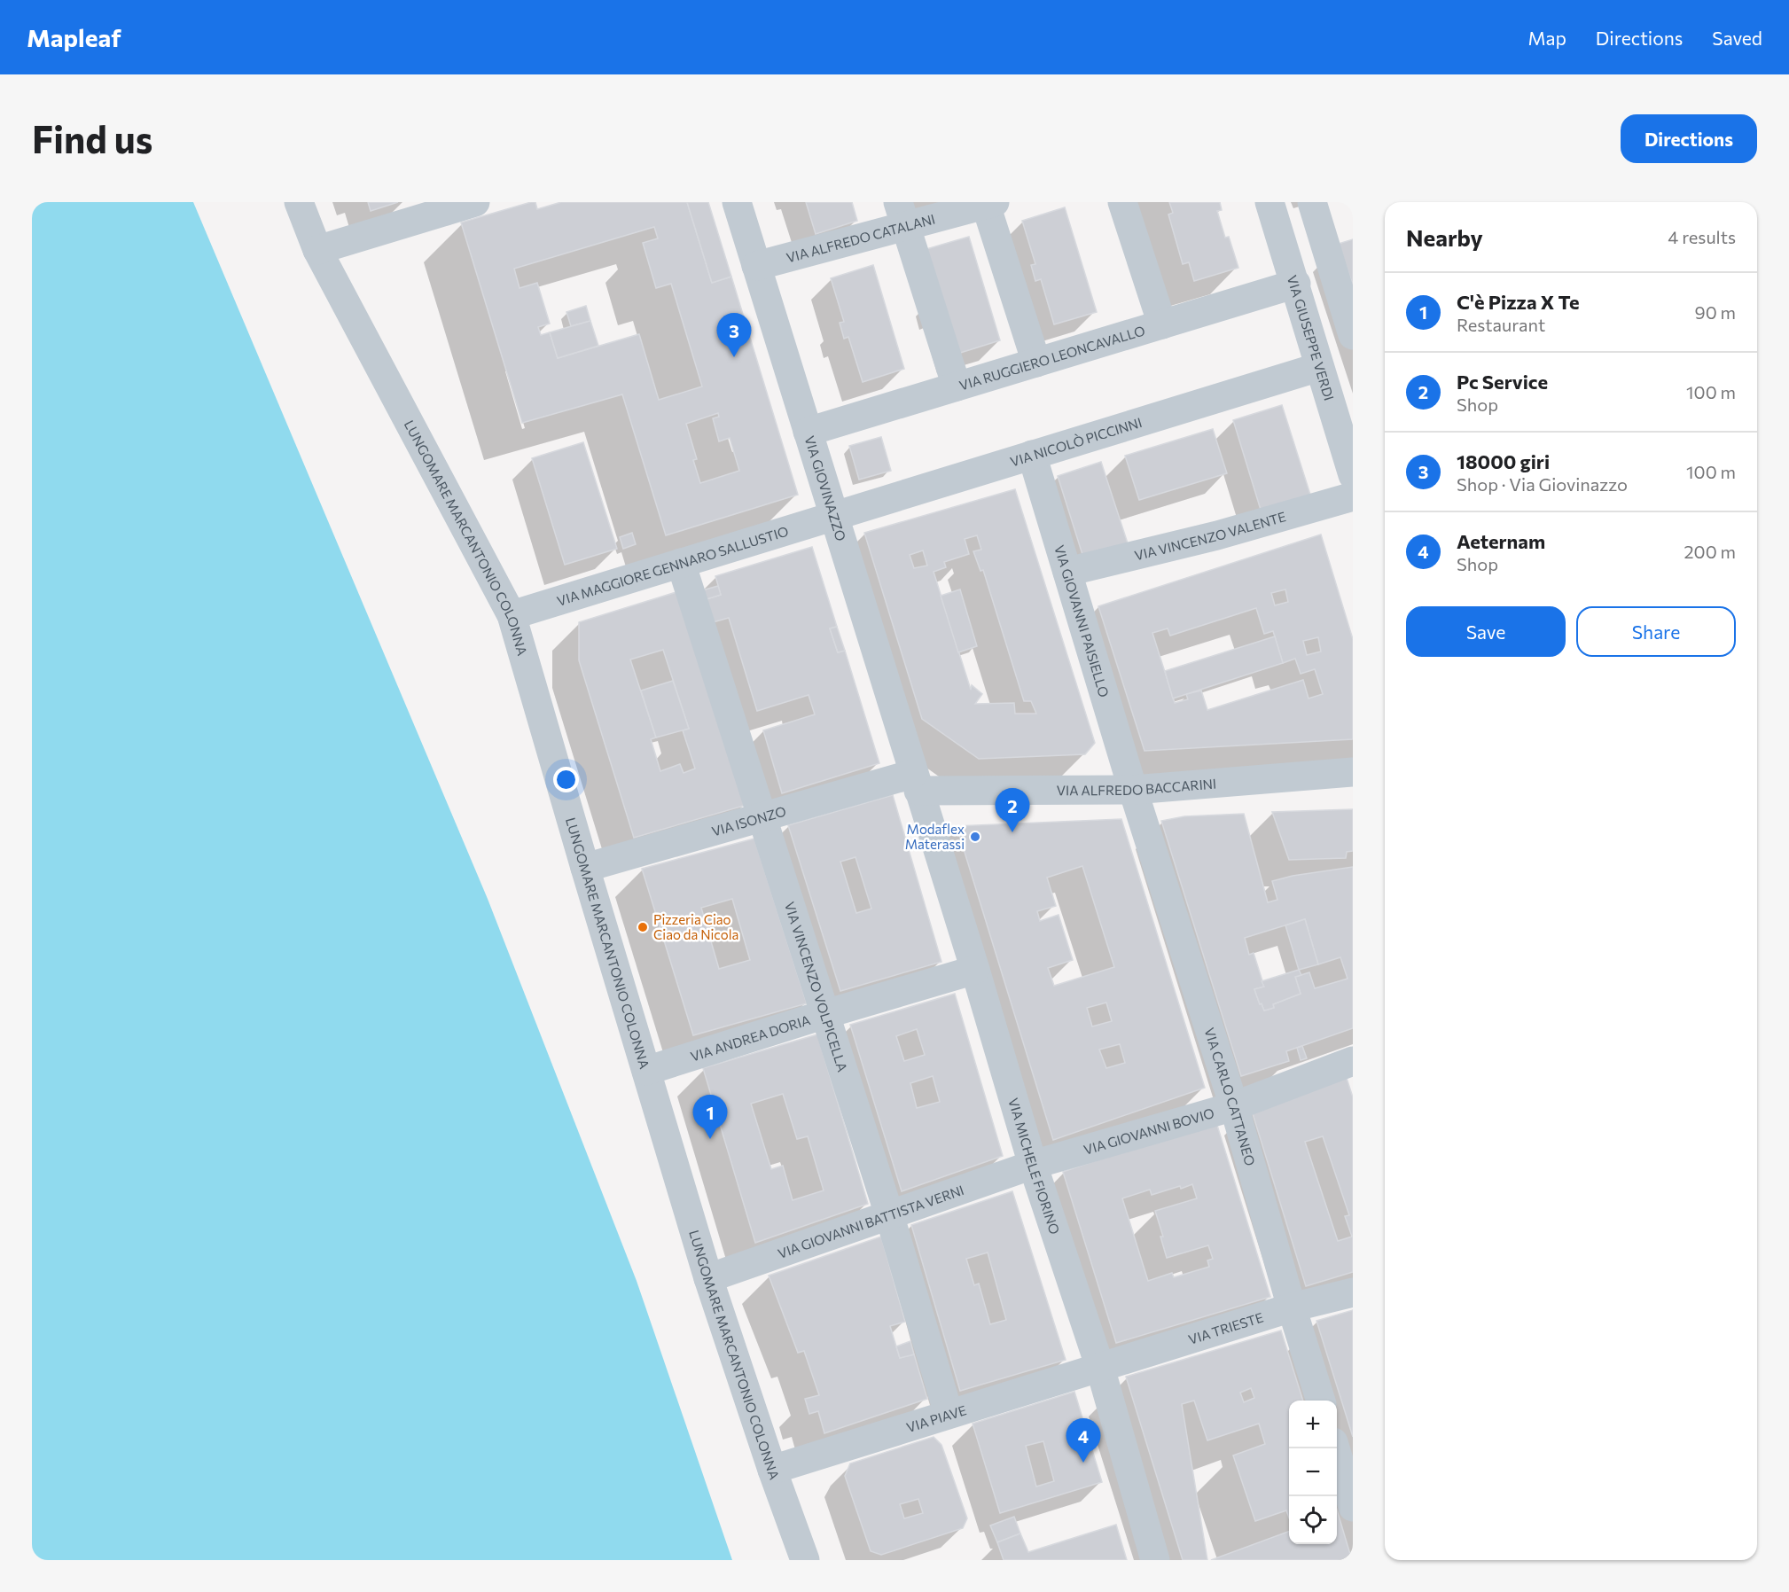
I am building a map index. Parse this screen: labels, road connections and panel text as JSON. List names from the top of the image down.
{
  "streets": {
    "street": [
      "VIA ALFREDO CATALANI",
      "VIA GIUSEPPE VERDI",
      "VIA RUGGIERO LEONCAVALLO",
      "VIA NICOLÒ PICCINNI",
      "VIA GIOVINAZZO",
      "VIA VINCENZO VALENTE",
      "LUNGOMARE MARCANTONIO COLONNA",
      "VIA MAGGIORE GENNARO SALLUSTIO",
      "VIA GIOVANNI PAISIELLO",
      "VIA ALFREDO BACCARINI",
      "VIA ISONZO",
      "VIA VINCENZO VOLPICELLA",
      "VIA ANDREA DORIA",
      "VIA CARLO CATTANEO",
      "VIA GIOVANNI BOVIO",
      "VIA MICHELE FIORINO",
      "VIA GIOVANNI BATTISTA VERNI",
      "VIA TRIESTE",
      "VIA PIAVE"
    ]
  },
  "crossings": [
    ["VIA ALFREDO CATALANI", "VIA GIOVINAZZO"],
    ["VIA GIUSEPPE VERDI", "VIA RUGGIERO LEONCAVALLO"],
    ["VIA GIUSEPPE VERDI", "VIA NICOLÒ PICCINNI"],
    ["VIA RUGGIERO LEONCAVALLO", "VIA GIOVINAZZO"],
    ["VIA NICOLÒ PICCINNI", "VIA GIOVINAZZO"],
    ["VIA NICOLÒ PICCINNI", "VIA MAGGIORE GENNARO SALLUSTIO"],
    ["VIA NICOLÒ PICCINNI", "VIA GIOVANNI PAISIELLO"],
    ["VIA GIOVINAZZO", "VIA MAGGIORE GENNARO SALLUSTIO"],
    ["VIA GIOVINAZZO", "VIA ALFREDO BACCARINI"],
    ["VIA GIOVINAZZO", "VIA ISONZO"],
    ["VIA GIOVINAZZO", "VIA MICHELE FIORINO"],
    ["VIA VINCENZO VALENTE", "VIA GIOVANNI PAISIELLO"],
    ["LUNGOMARE MARCANTONIO COLONNA", "VIA MAGGIORE GENNARO SALLUSTIO"],
    ["LUNGOMARE MARCANTONIO COLONNA", "VIA ISONZO"],
    ["LUNGOMARE MARCANTONIO COLONNA", "VIA ANDREA DORIA"],
    ["LUNGOMARE MARCANTONIO COLONNA", "VIA GIOVANNI BATTISTA VERNI"],
    ["LUNGOMARE MARCANTONIO COLONNA", "VIA PIAVE"],
    ["VIA MAGGIORE GENNARO SALLUSTIO", "VIA VINCENZO VOLPICELLA"],
    ["VIA GIOVANNI PAISIELLO", "VIA ALFREDO BACCARINI"],
    ["VIA GIOVANNI PAISIELLO", "VIA CARLO CATTANEO"],
    ["VIA ALFREDO BACCARINI", "VIA ISONZO"],
    ["VIA ALFREDO BACCARINI", "VIA CARLO CATTANEO"],
    ["VIA ALFREDO BACCARINI", "VIA MICHELE FIORINO"],
    ["VIA ISONZO", "VIA VINCENZO VOLPICELLA"],
    ["VIA ISONZO", "VIA MICHELE FIORINO"],
    ["VIA VINCENZO VOLPICELLA", "VIA ANDREA DORIA"],
    ["VIA VINCENZO VOLPICELLA", "VIA GIOVANNI BATTISTA VERNI"],
    ["VIA VINCENZO VOLPICELLA", "VIA PIAVE"],
    ["VIA ANDREA DORIA", "VIA MICHELE FIORINO"],
    ["VIA CARLO CATTANEO", "VIA GIOVANNI BOVIO"],
    ["VIA CARLO CATTANEO", "VIA TRIESTE"],
    ["VIA GIOVANNI BOVIO", "VIA MICHELE FIORINO"],
    ["VIA GIOVANNI BOVIO", "VIA GIOVANNI BATTISTA VERNI"],
    ["VIA MICHELE FIORINO", "VIA GIOVANNI BATTISTA VERNI"],
    ["VIA MICHELE FIORINO", "VIA TRIESTE"],
    ["VIA MICHELE FIORINO", "VIA PIAVE"],
    ["VIA TRIESTE", "VIA PIAVE"]
  ],
  "places": ["Modaflex Materassi", "Pizzeria Ciao Ciao da Nicola"],
  "page": {
    "header": "Mapleaf",
    "nav": ["Map", "Directions", "Saved"],
    "buttons": [
      "Directions",
      ["Save", "Share"]
    ],
    "title": "Find us",
    "heading": ["Nearby", "4 results"],
    "list": [
      {
        "mark": "1",
        "name": "C'è Pizza X Te",
        "note": "Restaurant",
        "value": "90 m"
      },
      {
        "mark": "2",
        "name": "Pc Service",
        "note": "Shop",
        "value": "100 m"
      },
      {
        "mark": "3",
        "name": "18000 giri",
        "note": "Shop · Via Giovinazzo",
        "value": "100 m"
      },
      {
        "mark": "4",
        "name": "Aeternam",
        "note": "Shop",
        "value": "200 m"
      }
    ],
    "pins": [
      "3",
      "2",
      "1",
      "4"
    ],
    "map_buttons": ["+", "−"]
  }
}
